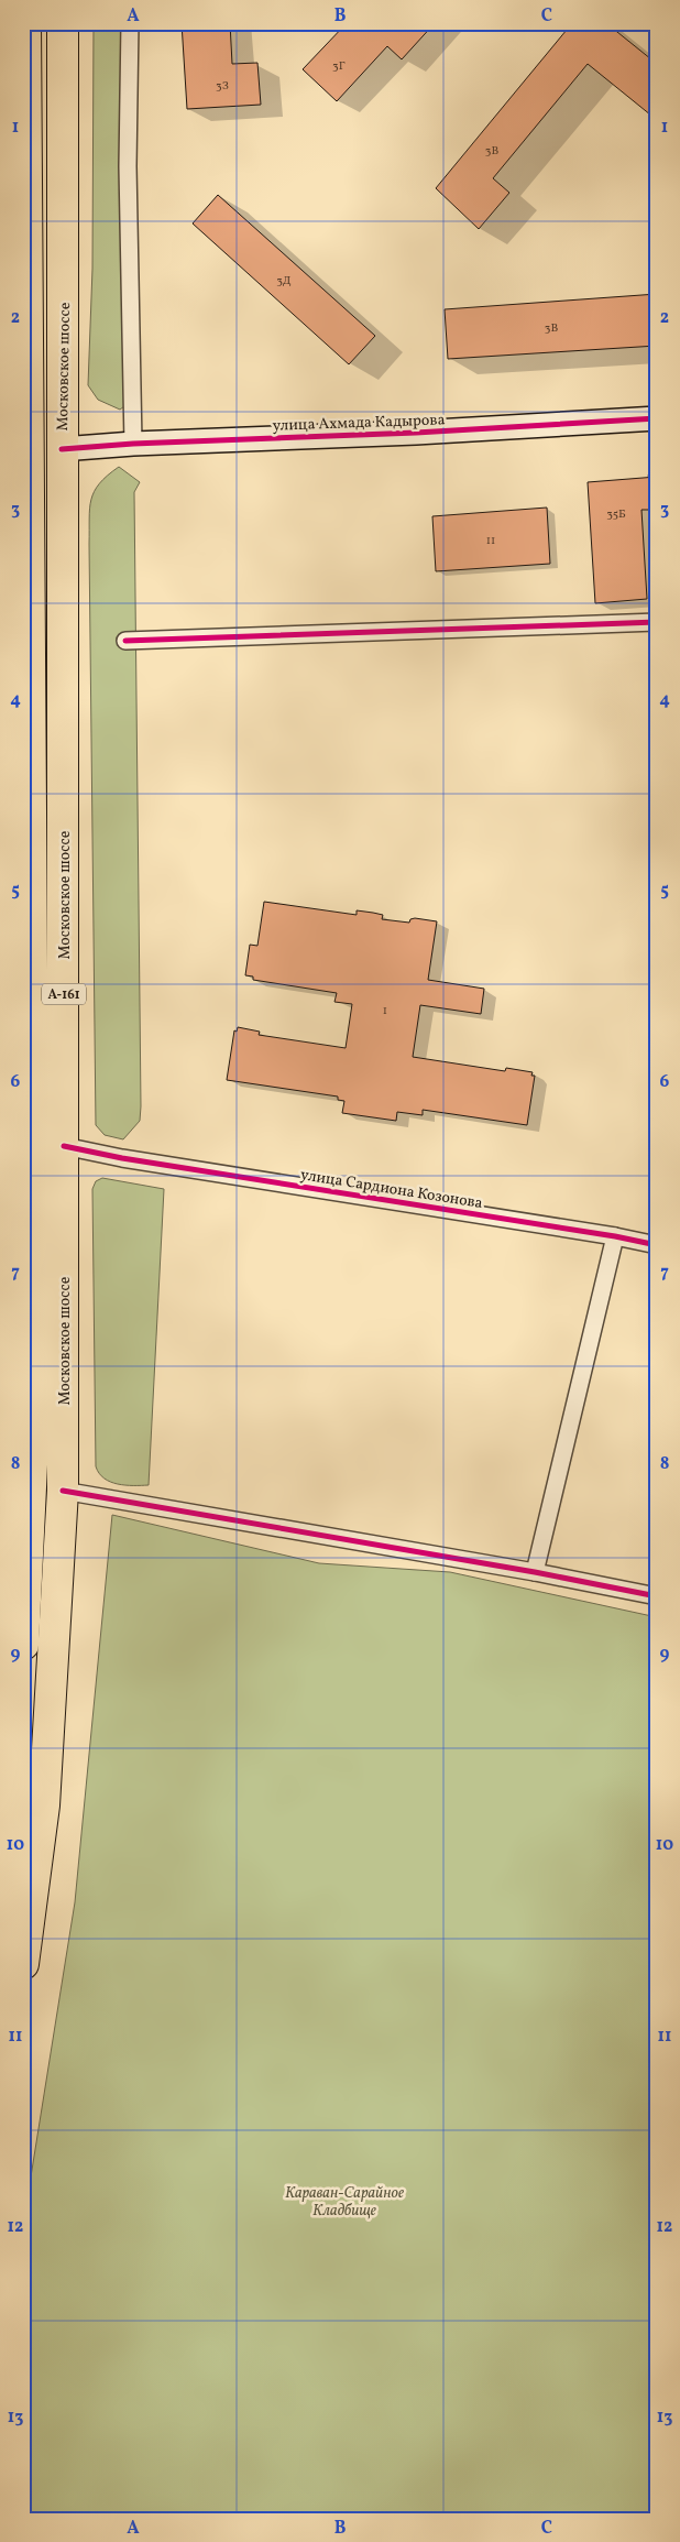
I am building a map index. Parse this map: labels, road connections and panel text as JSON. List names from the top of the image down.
{
  "streets": {
    "highway": ["Московское шоссе", "А-161"],
    "street": ["улица Ахмада Кадырова", "улица Сардиона Козонова"]
  },
  "crossings": [
    ["Московское шоссе", "улица Ахмада Кадырова"],
    ["Московское шоссе", "улица Сардиона Козонова"]
  ],
  "parks": ["Караван-Сарайное Кладбище"],
  "house_numbers": [
    "3Г",
    "3З",
    "3В",
    "3Д",
    "3В",
    "35Б",
    "11",
    "1"
  ],
  "grid": {
    "columns": ["A", "B", "C"],
    "rows": [
      "1",
      "2",
      "3",
      "4",
      "5",
      "6",
      "7",
      "8",
      "9",
      "10",
      "11",
      "12",
      "13"
    ]
  }
}
